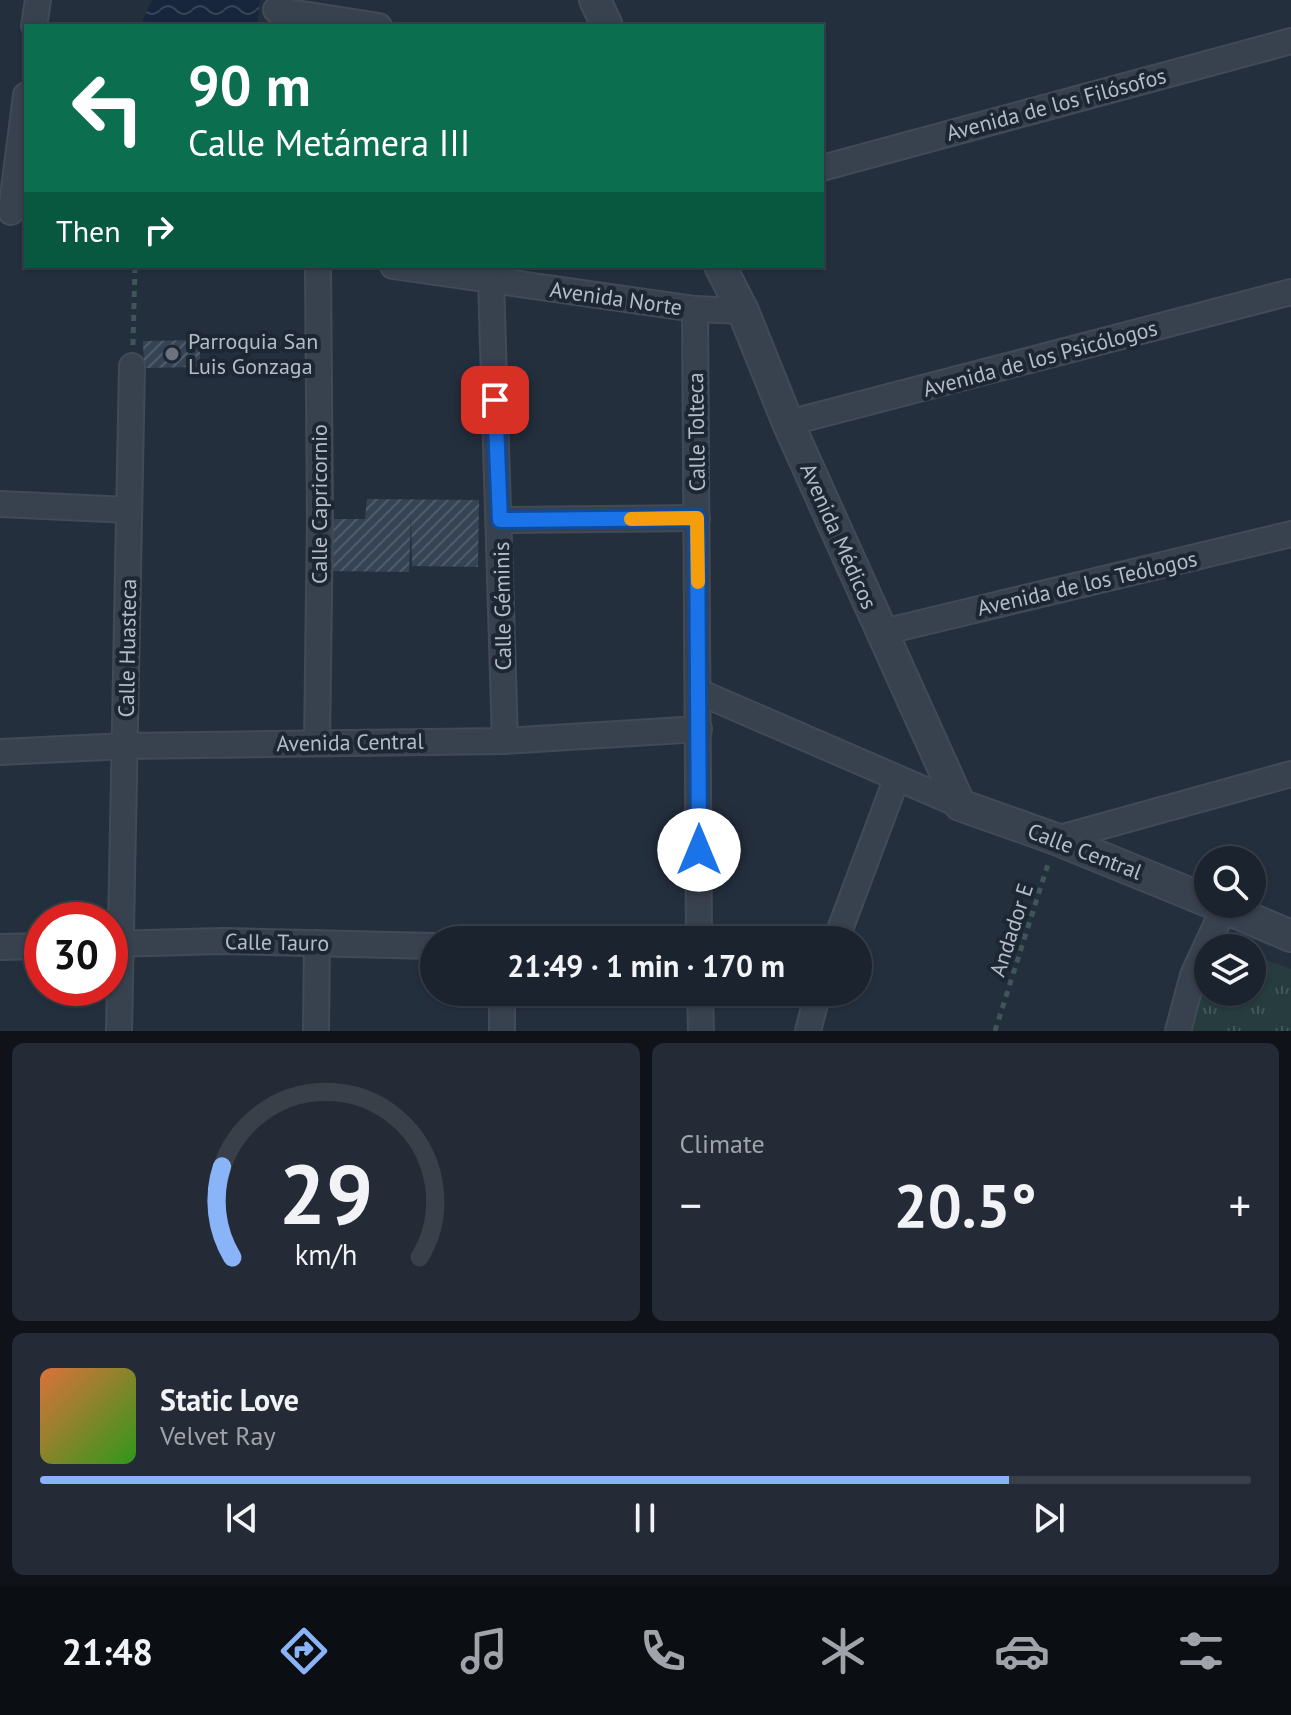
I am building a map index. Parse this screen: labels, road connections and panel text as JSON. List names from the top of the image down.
{
  "streets": {
    "street": [
      "Avenida de los Filósofos",
      "Avenida Norte",
      "Avenida de los Psicólogos",
      "Calle Tolteca",
      "Calle Capricornio",
      "Avenida Médicos",
      "Avenida de los Teólogos",
      "Calle Géminis",
      "Calle Huasteca",
      "Avenida Central",
      "Calle Central",
      "Calle Tauro"
    ],
    "path": ["Andador E"]
  },
  "crossings": [
    ["Avenida Norte", "Calle Tolteca"],
    ["Avenida Norte", "Avenida Médicos"],
    ["Avenida Norte", "Calle Géminis"],
    ["Avenida de los Psicólogos", "Avenida Médicos"],
    ["Calle Tolteca", "Avenida Central"],
    ["Calle Capricornio", "Avenida Central"],
    ["Avenida Médicos", "Avenida de los Teólogos"],
    ["Avenida Médicos", "Calle Central"],
    ["Calle Géminis", "Avenida Central"],
    ["Calle Huasteca", "Avenida Central"],
    ["Calle Central", "Andador E"]
  ],
  "places": ["Parroquia San Luis Gonzaga"],
  "page": {
    "turn": ["90 m", "Calle Metámera III"],
    "then": "Then",
    "limit": "30",
    "trip": "21:49 · 1 min · 170 m",
    "tile": "Climate",
    "heat": ["−", "20.5°", "+"],
    "song": ["Static Love", "Velvet Ray"],
    "tabs": "21:48",
    "gauge": ["29", "km/h"]
  }
}
